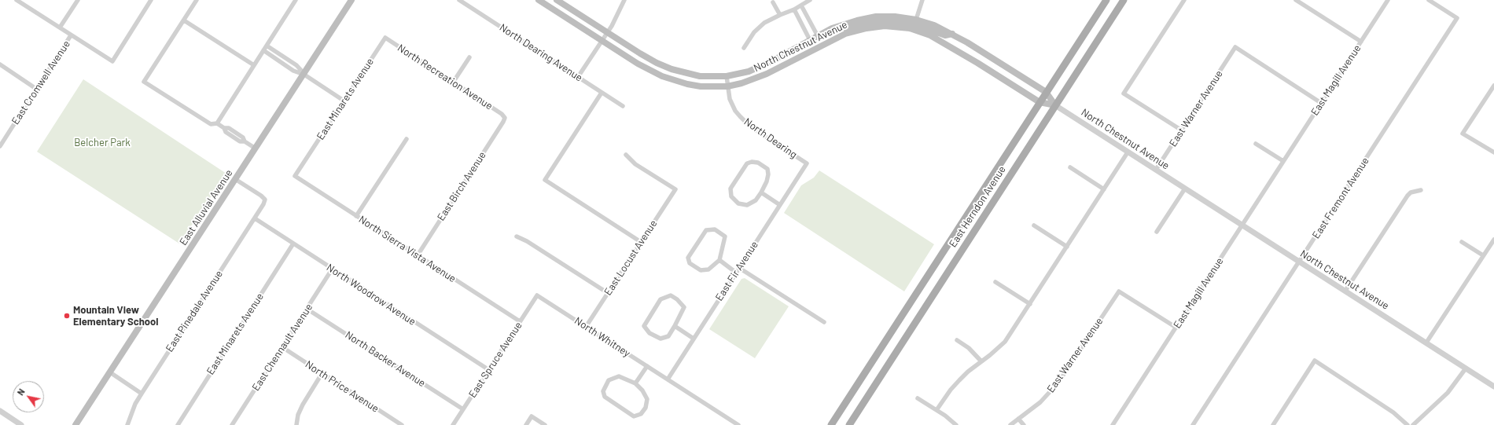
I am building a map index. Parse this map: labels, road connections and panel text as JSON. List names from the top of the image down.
{
  "streets": {
    "main road": ["North Chestnut Avenue", "East Herndon Avenue", "East Alluvial Avenue"],
    "street": [
      "North Dearing Avenue",
      "North Recreation Avenue",
      "East Magill Avenue",
      "East Cromwell Avenue",
      "East Minarets Avenue",
      "East Warner Avenue",
      "North Dearing",
      "East Birch Avenue",
      "East Fremont Avenue",
      "North Sierra Vista Avenue",
      "East Locust Avenue",
      "East Fir Avenue",
      "North Woodrow Avenue",
      "East Pinedale Avenue",
      "North Whitney",
      "East Chennault Avenue",
      "North Backer Avenue",
      "East Spruce Avenue",
      "North Price Avenue"
    ]
  },
  "crossings": [
    ["North Chestnut Avenue", "East Magill Avenue"],
    ["North Chestnut Avenue", "East Warner Avenue"],
    ["North Chestnut Avenue", "North Dearing"],
    ["North Chestnut Avenue", "East Fremont Avenue"],
    ["North Chestnut Avenue", "East Herndon Avenue"],
    ["North Recreation Avenue", "East Minarets Avenue"],
    ["North Recreation Avenue", "East Birch Avenue"],
    ["East Magill Avenue", "East Warner Avenue"],
    ["East Minarets Avenue", "North Sierra Vista Avenue"],
    ["East Minarets Avenue", "North Woodrow Avenue"],
    ["North Dearing", "East Fir Avenue"],
    ["East Birch Avenue", "North Sierra Vista Avenue"],
    ["East Alluvial Avenue", "East Pinedale Avenue"],
    ["North Sierra Vista Avenue", "East Spruce Avenue"],
    ["East Locust Avenue", "North Whitney"],
    ["East Fir Avenue", "North Whitney"],
    ["North Woodrow Avenue", "East Pinedale Avenue"],
    ["North Woodrow Avenue", "East Chennault Avenue"],
    ["North Woodrow Avenue", "East Spruce Avenue"],
    ["North Whitney", "East Spruce Avenue"],
    ["East Chennault Avenue", "North Backer Avenue"],
    ["East Chennault Avenue", "North Price Avenue"],
    ["North Backer Avenue", "East Spruce Avenue"]
  ],
  "parks": ["Belcher Park"],
  "places": ["Mountain View Elementary School"],
  "north": "top left"
}
